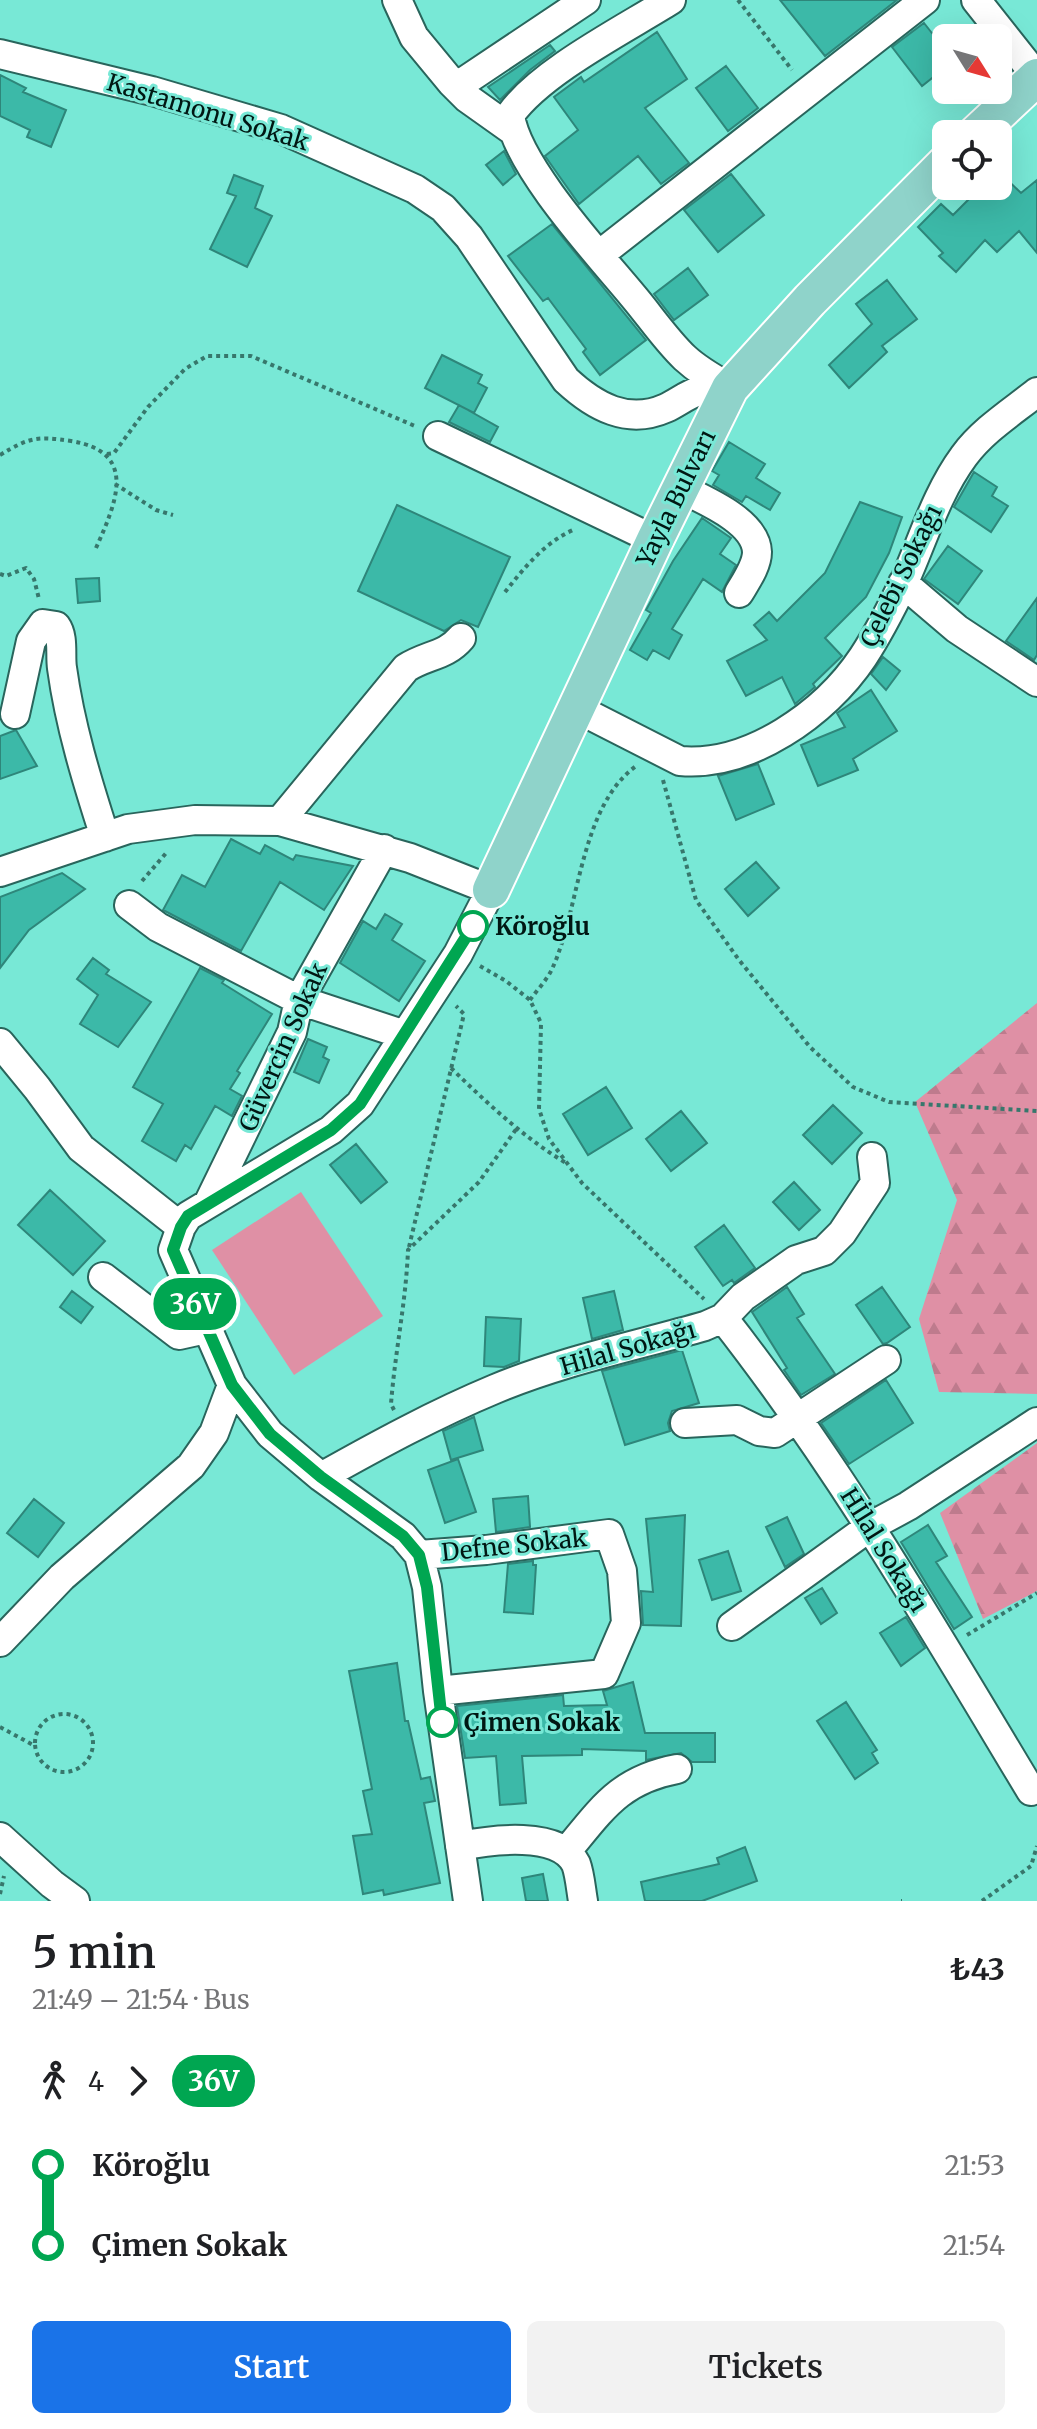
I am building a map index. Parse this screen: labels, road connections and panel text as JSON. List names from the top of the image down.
{
  "streets": {
    "main road": ["Yayla Bulvarı"],
    "street": [
      "Kastamonu Sokak",
      "Çelebi Sokağı",
      "Güvercin Sokak",
      "Hilal Sokağı",
      "Defne Sokak",
      "Hİlal Sokağı"
    ]
  },
  "crossings": [
    ["Kastamonu Sokak", "Yayla Bulvarı"],
    ["Yayla Bulvarı", "Çelebi Sokağı"],
    ["Hilal Sokağı", "Hİlal Sokağı"]
  ],
  "places": ["Köroğlu", "Çimen Sokak"],
  "lines": ["bus line 36V"],
  "north": "bottom right",
  "page": {
    "on_map": "36V",
    "heading": ["5 min", "21:49 – 21:54 · Bus", "₺43"],
    "legs": ["4", "36V"],
    "list": [
      {
        "name": "Köroğlu",
        "value": "21:53"
      },
      {
        "name": "Çimen Sokak",
        "value": "21:54"
      }
    ],
    "buttons": ["Start", "Tickets"]
  }
}
